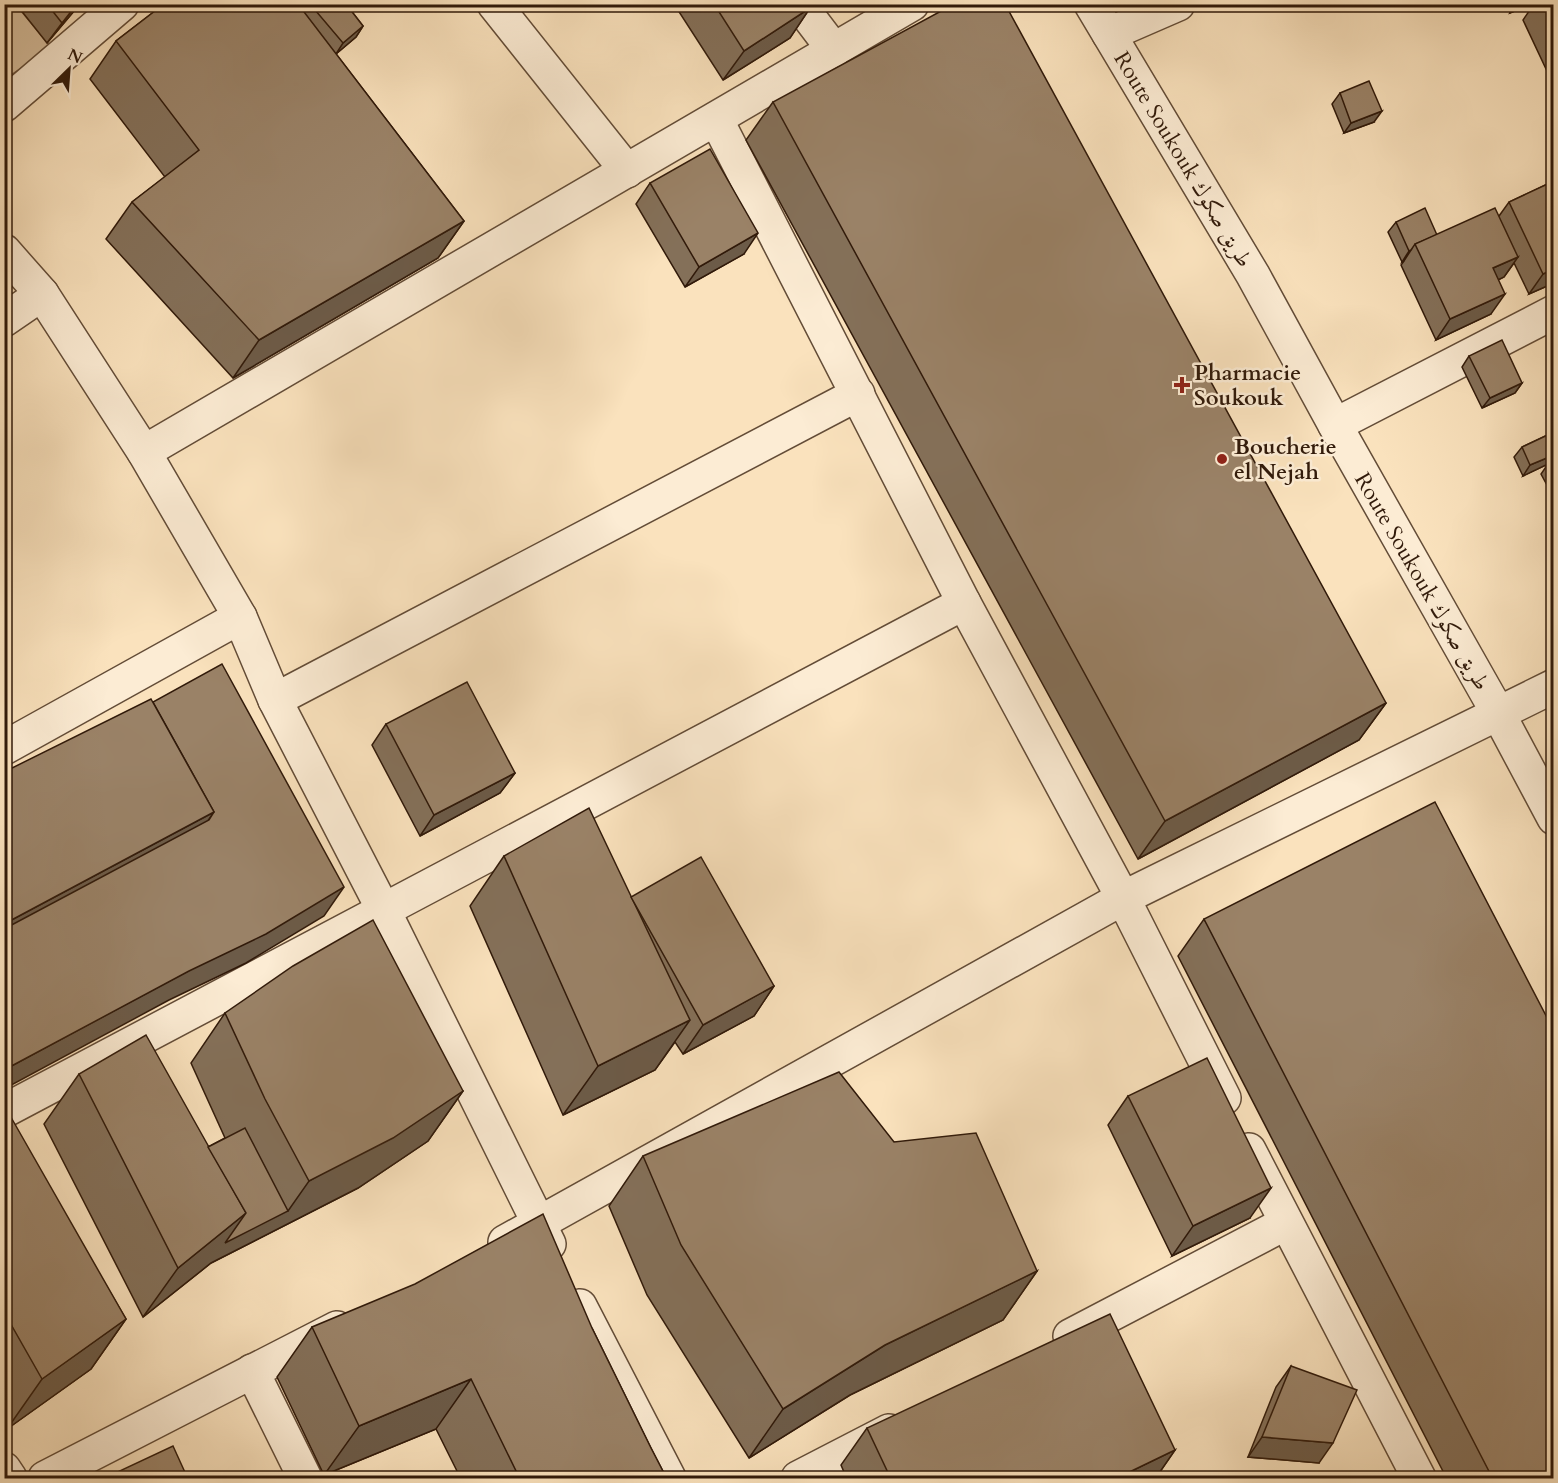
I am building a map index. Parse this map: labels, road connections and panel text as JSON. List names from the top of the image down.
{
  "streets": {
    "street": ["Route Soukouk طريق صكوك"]
  },
  "places": {
    "health": ["Pharmacie Soukouk"],
    "other": ["Boucherie el Nejah"]
  },
  "north": "top right"
}
